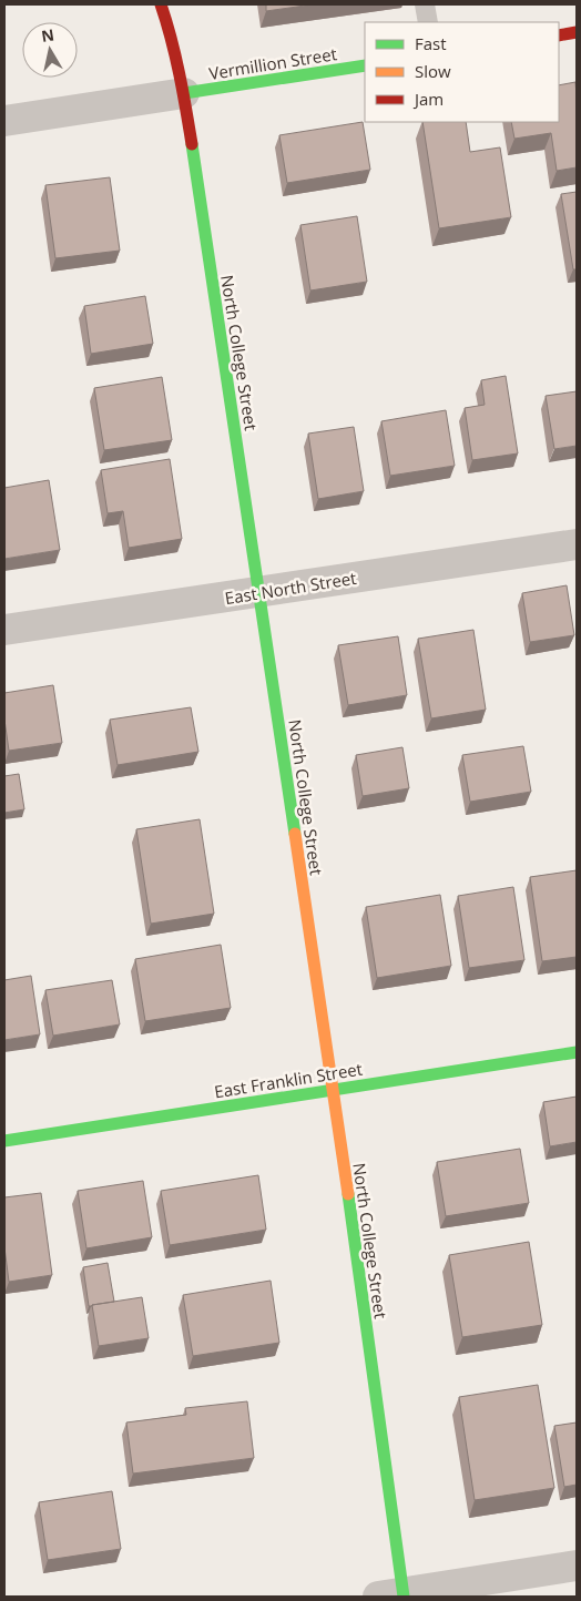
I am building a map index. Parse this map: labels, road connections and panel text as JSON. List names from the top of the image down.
{
  "streets": {
    "main road": ["Vermillion Street", "North College Street", "East Franklin Street"],
    "street": ["East North Street"]
  },
  "crossings": [
    ["Vermillion Street", "North College Street"],
    ["North College Street", "East North Street"],
    ["North College Street", "East Franklin Street"]
  ],
  "legend": ["Fast", "Slow", "Jam"],
  "north": "top"
}
